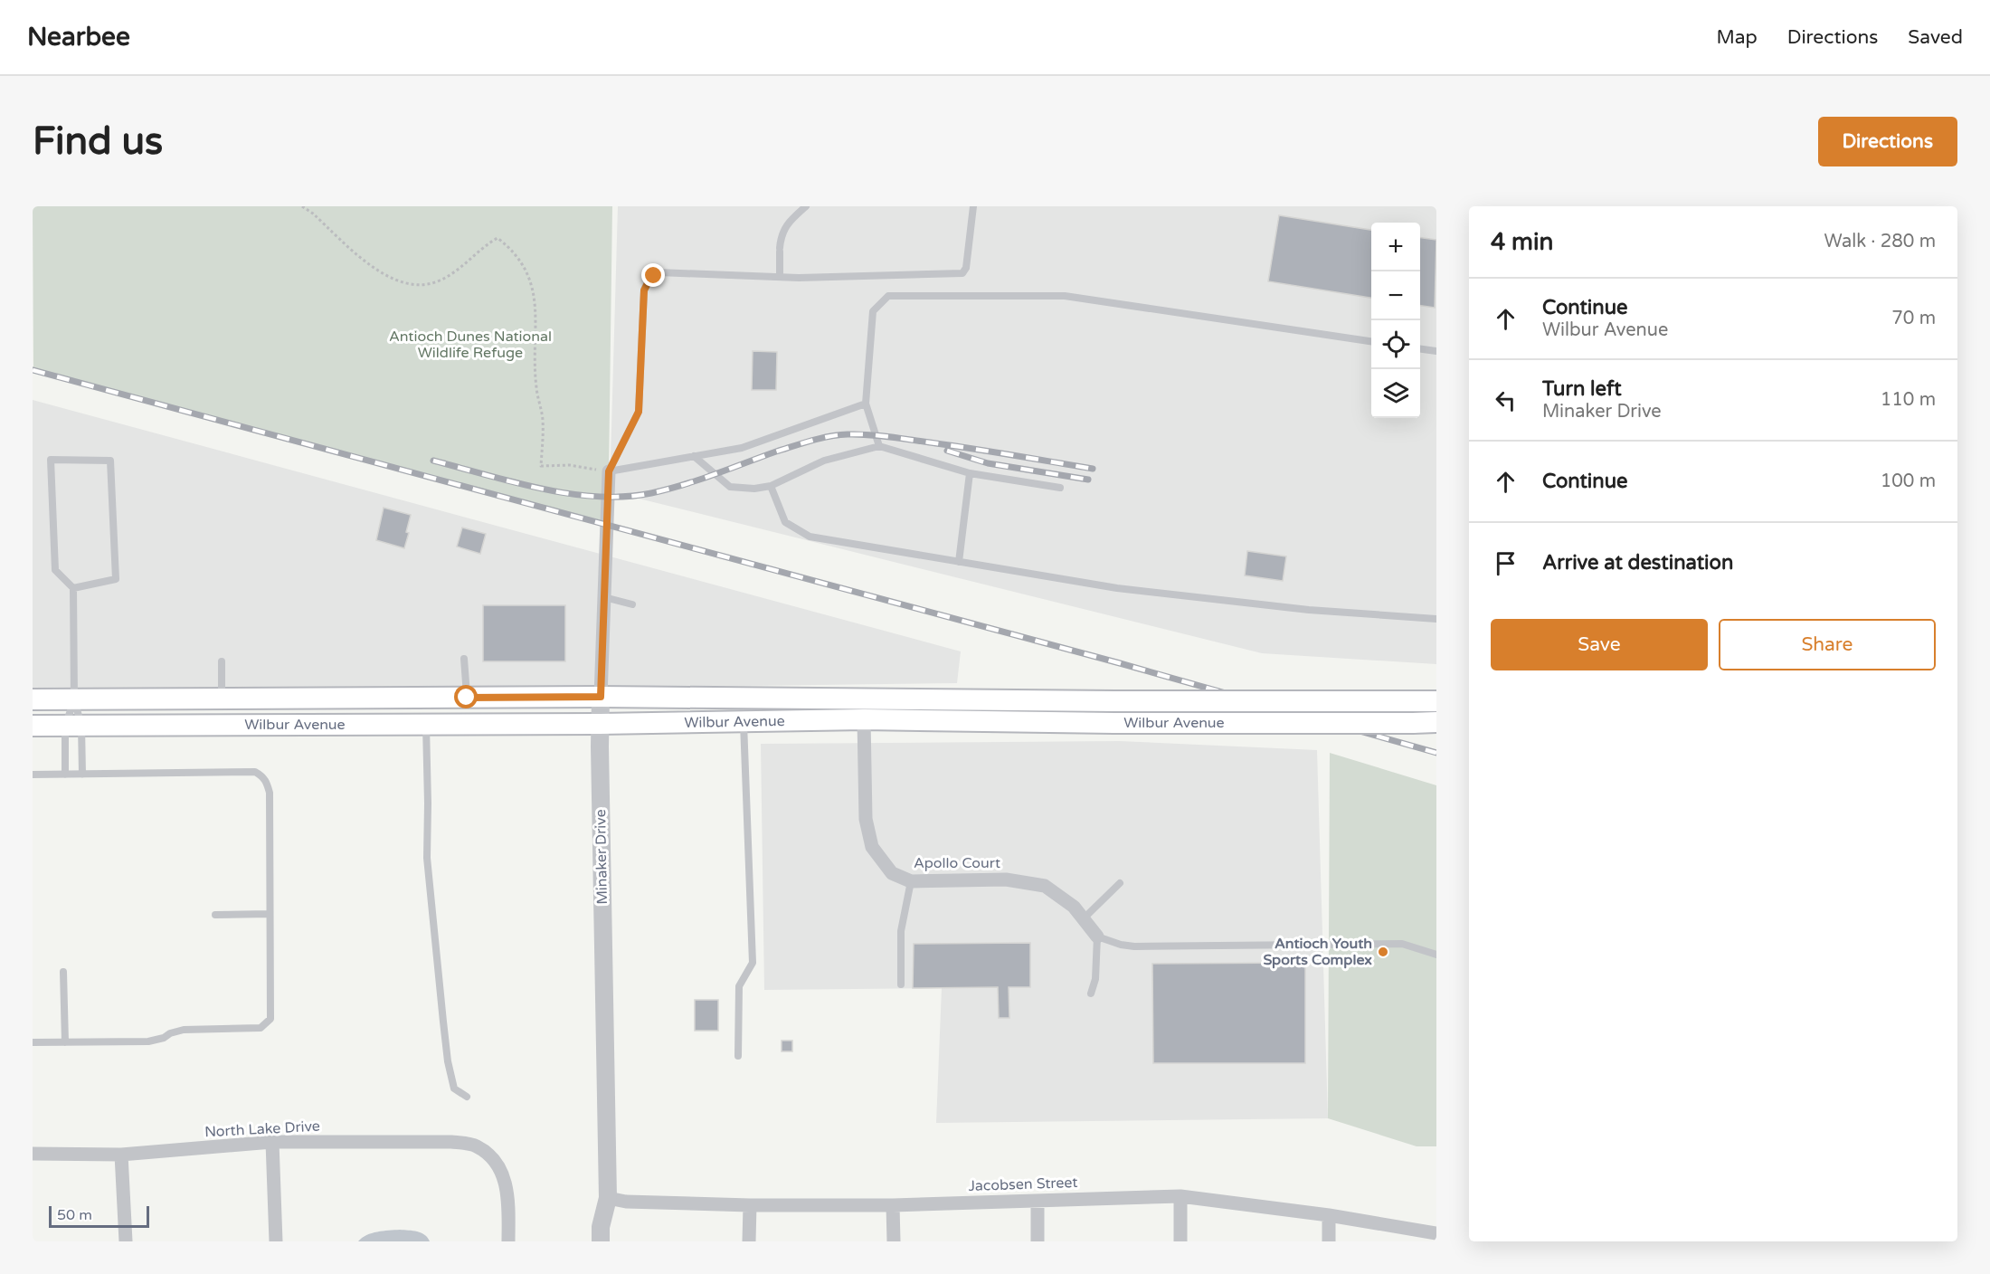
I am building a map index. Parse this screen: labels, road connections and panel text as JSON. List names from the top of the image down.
{
  "streets": {
    "main road": ["Wilbur Avenue"],
    "street": [
      "Minaker Drive",
      "Apollo Court",
      "North Lake Drive",
      "Jacobsen Street"
    ]
  },
  "crossings": [
    ["Wilbur Avenue", "Minaker Drive"],
    ["Wilbur Avenue", "Apollo Court"],
    ["Minaker Drive", "Jacobsen Street"]
  ],
  "parks": ["Antioch Dunes National Wildlife Refuge"],
  "places": ["Antioch Youth Sports Complex"],
  "scale_bar": "50 m",
  "page": {
    "header": "Nearbee",
    "nav": ["Map", "Directions", "Saved"],
    "buttons": [
      "Directions",
      ["Save", "Share"]
    ],
    "title": "Find us",
    "heading": ["4 min", "Walk · 280 m"],
    "map_buttons": ["+", "−"],
    "list": [
      ["Continue", "Wilbur Avenue", "70 m"],
      ["Turn left", "Minaker Drive", "110 m"],
      ["Continue", "100 m"],
      "Arrive at destination"
    ],
    "scale": "50 m"
  }
}
